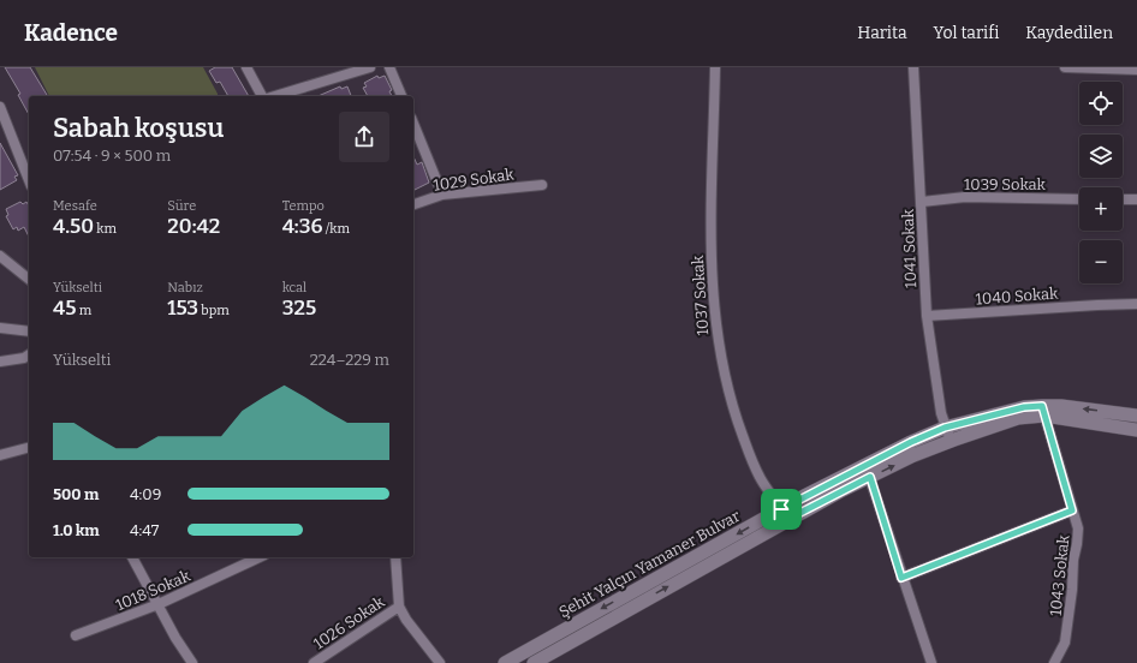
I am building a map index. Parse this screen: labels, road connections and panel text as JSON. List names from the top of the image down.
{
  "streets": {
    "street": [
      "1029 Sokak",
      "1039 Sokak",
      "1041 Sokak",
      "1037 Sokak",
      "1040 Sokak",
      "Şehit Yalçın Yamaner Bulvar",
      "1043 Sokak",
      "1018 Sokak",
      "1026 Sokak"
    ]
  },
  "crossings": [
    ["1039 Sokak", "1041 Sokak"],
    ["1041 Sokak", "1040 Sokak"],
    ["1041 Sokak", "Şehit Yalçın Yamaner Bulvar"],
    ["1037 Sokak", "Şehit Yalçın Yamaner Bulvar"],
    ["Şehit Yalçın Yamaner Bulvar", "1043 Sokak"]
  ],
  "page": {
    "header": "Kadence",
    "nav": ["Harita", "Yol tarifi", "Kaydedilen"],
    "map_buttons": ["+", "−"],
    "heading": ["Sabah koşusu", "07:54 · 9 × 500 m"],
    "stats": [
      ["Mesafe", "4.50 km"],
      ["Süre", "20:42"],
      ["Tempo", "4:36 /km"],
      ["Yükselti", "45 m"],
      ["Nabız", "153 bpm"],
      ["kcal", "325"]
    ],
    "chart": ["Yükselti", "224–229 m"],
    "list": [
      {
        "name": "500 m",
        "note": "4:09"
      },
      {
        "name": "1.0 km",
        "note": "4:47"
      }
    ]
  }
}
